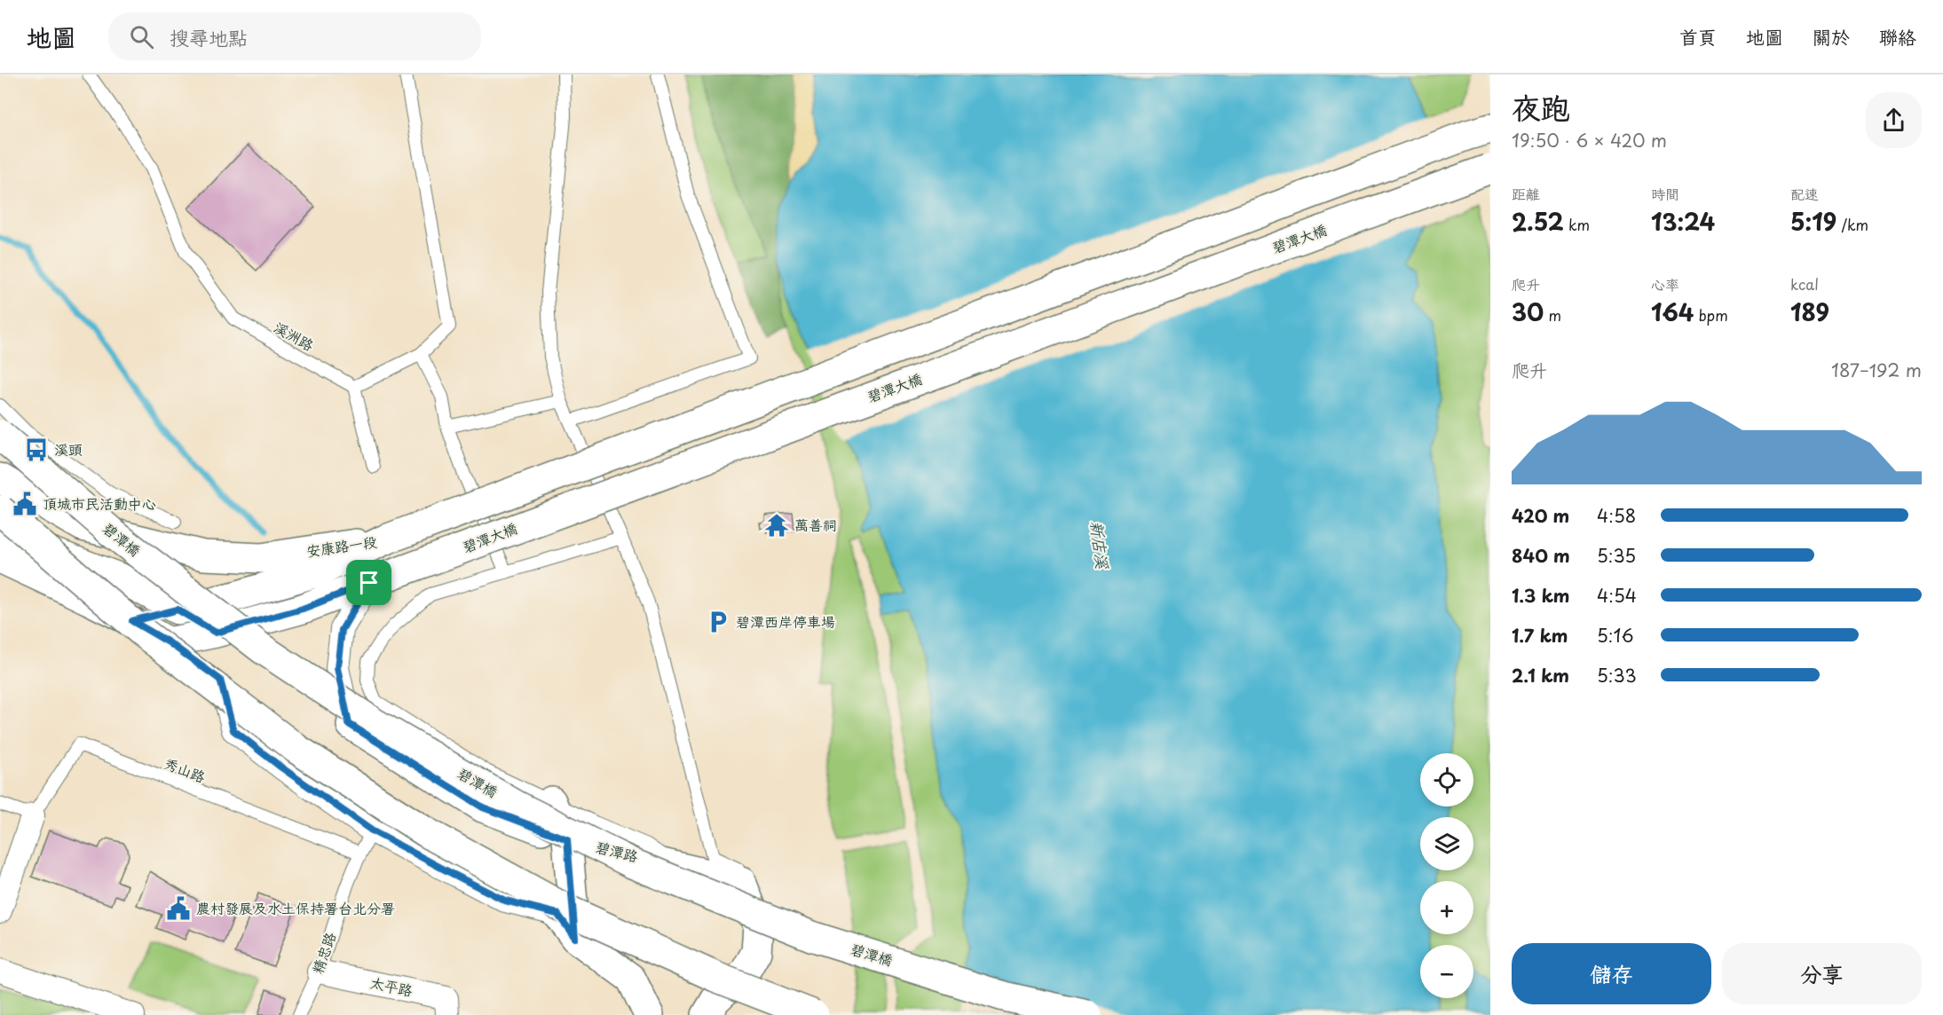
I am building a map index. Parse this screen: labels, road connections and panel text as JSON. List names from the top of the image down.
{
  "streets": {
    "main road": [
      "碧潭大橋",
      "碧潭橋",
      "安康路一段",
      "碧潭路"
    ],
    "street": ["太平路"],
    "lane": ["溪洲路", "秀山路", "精忠路"]
  },
  "crossings": [
    ["碧潭大橋", "碧潭路"],
    ["安康路一段", "碧潭路"],
    ["秀山路", "精忠路"],
    ["精忠路", "太平路"]
  ],
  "water": ["新店溪"],
  "places": {
    "bus stop": ["溪頭"],
    "public building": ["頂城市民活動中心", "農村發展及水土保持署台北分署"],
    "temple": ["萬善祠"],
    "parking": ["碧潭西岸停車場"]
  },
  "page": {
    "header": "地圖",
    "search": "搜尋地點",
    "nav": [
      "首頁",
      "地圖",
      "關於",
      "聯絡"
    ],
    "heading": ["夜跑", "19:50 · 6 × 420 m"],
    "stats": [
      ["距離", "2.52 km"],
      ["時間", "13:24"],
      ["配速", "5:19 /km"],
      ["爬升", "30 m"],
      ["心率", "164 bpm"],
      ["kcal", "189"]
    ],
    "chart": ["爬升", "187–192 m"],
    "list": [
      {
        "name": "420 m",
        "note": "4:58"
      },
      {
        "name": "840 m",
        "note": "5:35"
      },
      {
        "name": "1.3 km",
        "note": "4:54"
      },
      {
        "name": "1.7 km",
        "note": "5:16"
      },
      {
        "name": "2.1 km",
        "note": "5:33"
      }
    ],
    "map_buttons": ["+", "−"],
    "buttons": ["儲存", "分享"]
  }
}
